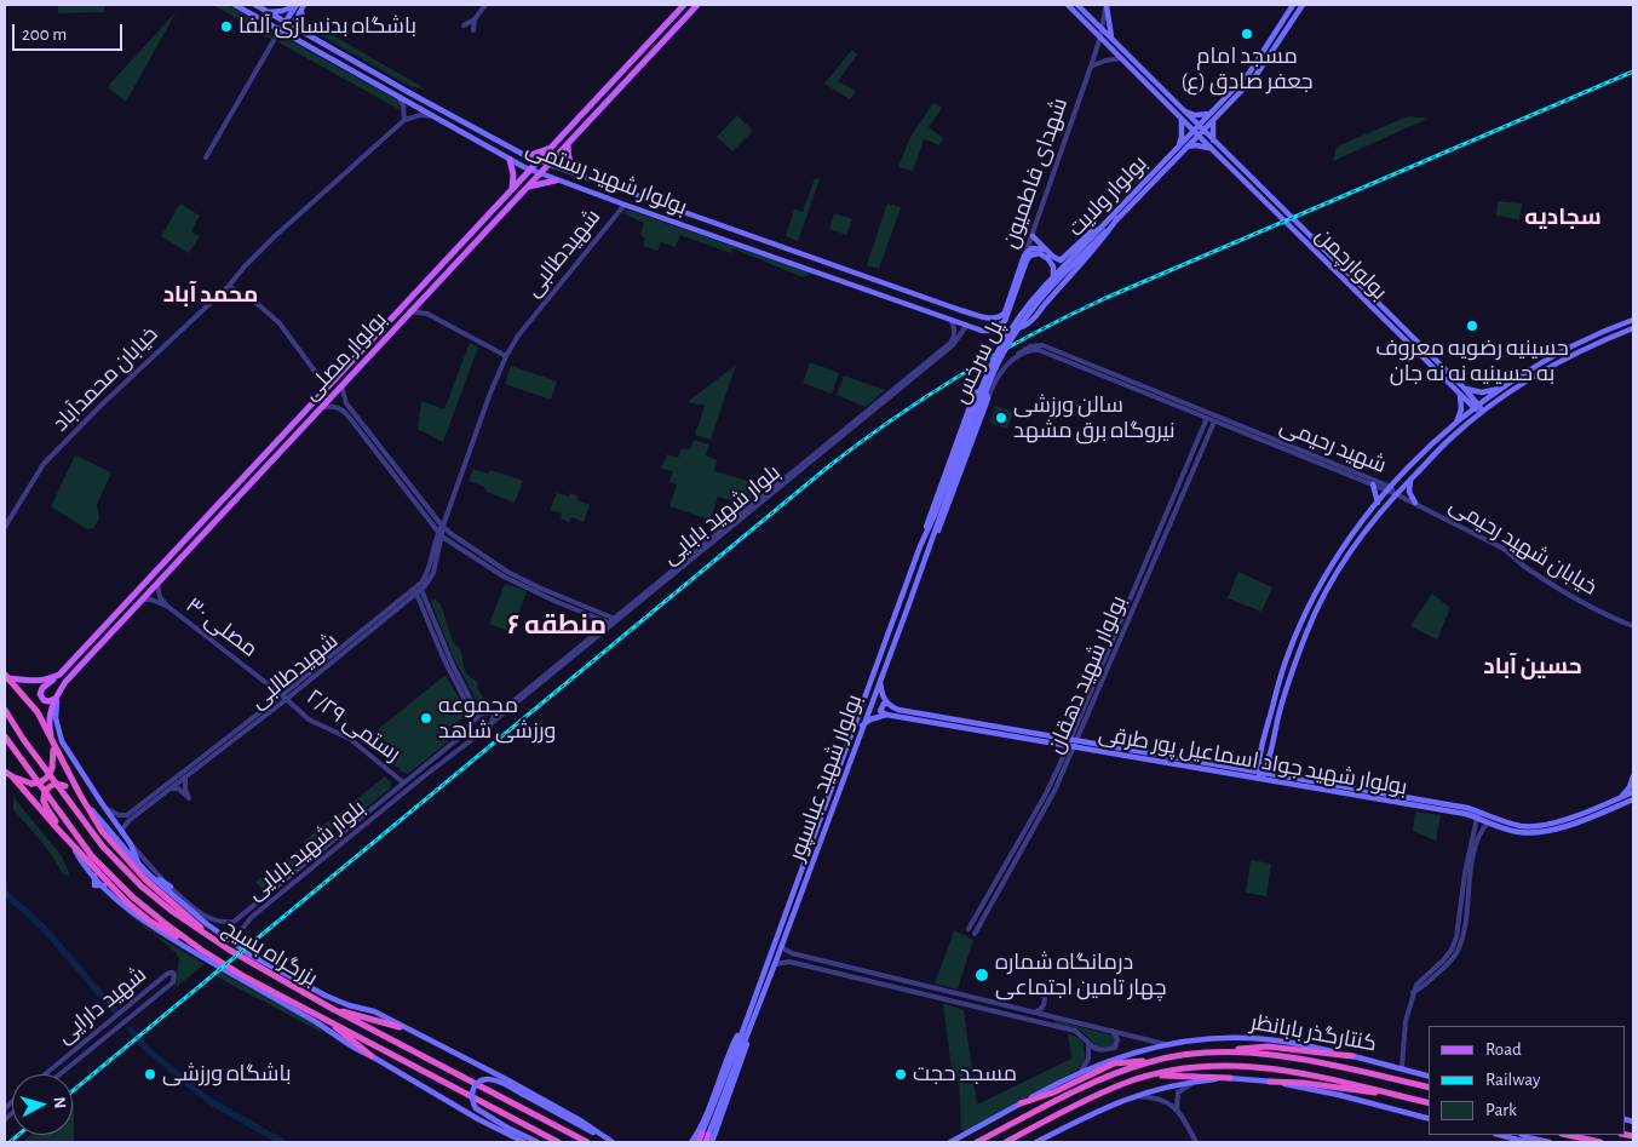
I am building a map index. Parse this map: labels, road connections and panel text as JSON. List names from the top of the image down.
{
  "streets": {
    "highway": ["بزرگراه بسیج"],
    "main road": [
      "شهدای فاطمیون",
      "بولوار شهید رستمی",
      "بولوار ولایت",
      "بولوارچمن",
      "بولوار مصلی",
      "پل سرخس",
      "بولوار شهید جواد اسماعیل پور طرقی",
      "بولوار شهید عباسپور",
      "کنتارگذر بابانظر"
    ],
    "street": [
      "شهیدطالبی",
      "خیابان محمدآباد",
      "شهید رحیمی",
      "بلوار شهید بابایی",
      "خیابان شهید رحیمی",
      "مصلی ۳۰",
      "بولوار شهید دهقان",
      "رستمی ۲/۲۹",
      "شهید دارایی"
    ]
  },
  "crossings": [
    ["شهدای فاطمیون", "بولوار شهید رستمی"],
    ["بولوار شهید رستمی", "شهیدطالبی"],
    ["بولوار شهید رستمی", "بولوار مصلی"],
    ["بولوار شهید رستمی", "بلوار شهید بابایی"],
    ["بولوار ولایت", "بولوارچمن"],
    ["بولوار ولایت", "پل سرخس"],
    ["شهیدطالبی", "مصلی ۳۰"],
    ["شهیدطالبی", "رستمی ۲/۲۹"],
    ["پل سرخس", "بولوار شهید عباسپور"],
    ["شهید رحیمی", "خیابان شهید رحیمی"],
    ["شهید رحیمی", "بولوار شهید دهقان"],
    ["بلوار شهید بابایی", "رستمی ۲/۲۹"],
    ["مصلی ۳۰", "رستمی ۲/۲۹"],
    ["بولوار شهید دهقان", "بولوار شهید جواد اسماعیل پور طرقی"]
  ],
  "districts": [
    "سجادیه",
    "محمد آباد",
    "منطقه ۶",
    "حسین آباد"
  ],
  "places": [
    "باشگاه بدنسازی آلفا",
    "مسجد امام جعفر صادق (ع)",
    "حسینیه رضویه معروف به حسینیه نه نه جان",
    "سالن ورزشی نیروگاه برق مشهد",
    "مجموعه ورزشی شاهد",
    "درمانگاه شماره چهار تامین اجتماعی",
    "باشگاه ورزشی",
    "مسجد حجت"
  ],
  "legend": ["Road", "Railway", "Park"],
  "scale_bar": "200 m",
  "north": "right"
}
